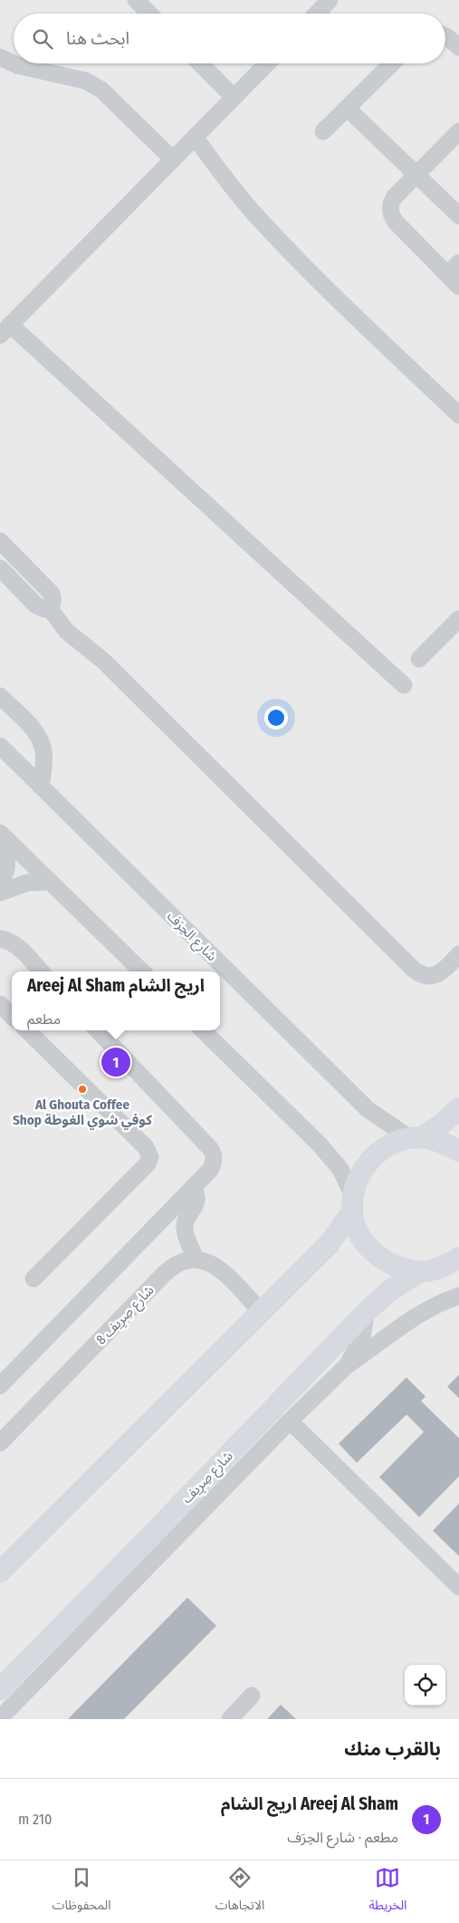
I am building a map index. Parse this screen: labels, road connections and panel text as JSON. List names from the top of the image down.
{
  "streets": {
    "main road": ["شارع صِرِيف"],
    "street": ["شارع الحِرَف", "شارع صِرِيف 8"]
  },
  "places": ["Al Ghouta Coffee Shop كوفي شوي الغوطة"],
  "page": {
    "search": "ابحث هنا",
    "popup": ["Areej Al Sham اريج الشام", "مطعم"],
    "pins": "1",
    "heading": "بالقرب منك",
    "list": [
      {
        "mark": "1",
        "name": "Areej Al Sham اريج الشام",
        "note": "مطعم · شارع الحِرَف",
        "value": "210 m"
      }
    ],
    "nav": ["الخريطة", "الاتجاهات", "المحفوظات"]
  }
}
